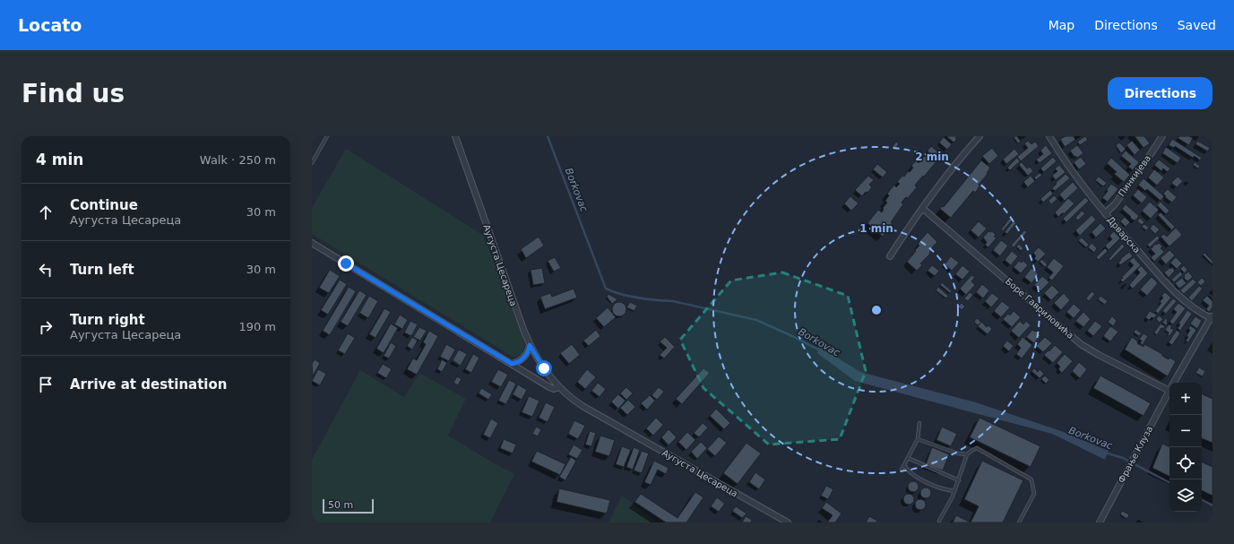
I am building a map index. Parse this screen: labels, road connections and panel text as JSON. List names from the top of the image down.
{
  "streets": {
    "street": [
      "Пинкијева",
      "Дрварска",
      "Аугуста Цесареца",
      "Боре Гавриловића",
      "Фрање Клуза"
    ]
  },
  "crossings": [
    ["Пинкијева", "Дрварска"],
    ["Дрварска", "Фрање Клуза"]
  ],
  "water": ["Borkovac"],
  "scale_bar": "50 m",
  "page": {
    "header": "Locato",
    "nav": ["Map", "Directions", "Saved"],
    "buttons": "Directions",
    "title": "Find us",
    "heading": ["4 min", "Walk · 250 m"],
    "list": [
      ["Continue", "Аугуста Цесареца", "30 m"],
      ["Turn left", "30 m"],
      ["Turn right", "Аугуста Цесареца", "190 m"],
      "Arrive at destination"
    ],
    "map_buttons": ["+", "−"],
    "scale": "50 m"
  },
  "rings": ["2 min", "1 min"]
}
